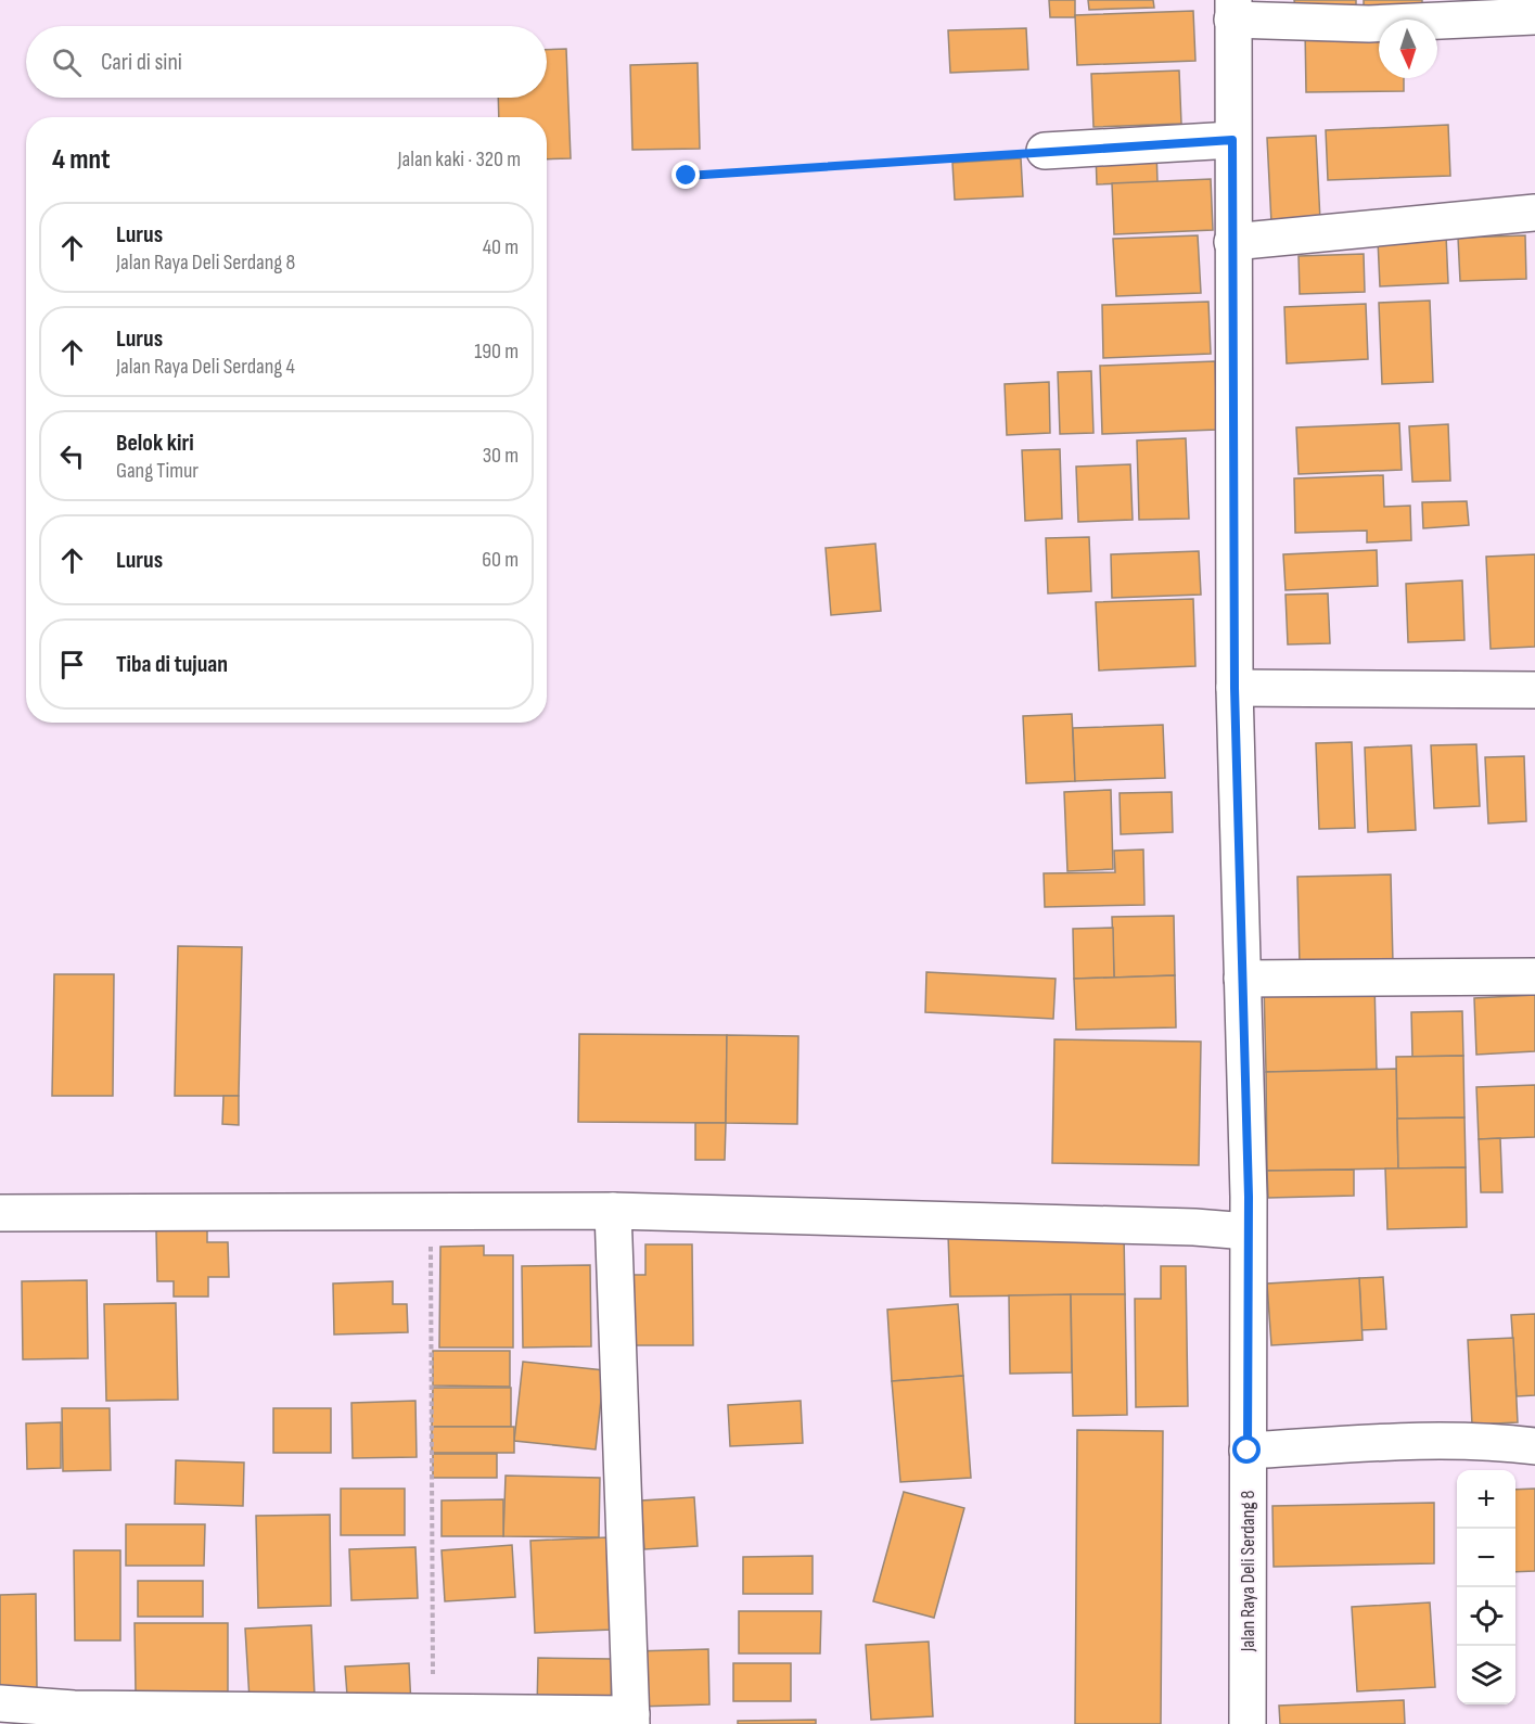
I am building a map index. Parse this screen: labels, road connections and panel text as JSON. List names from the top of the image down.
{
  "streets": {
    "street": ["Jalan Raya Deli Serdang 8"]
  },
  "north": "bottom",
  "page": {
    "search": "Cari di sini",
    "heading": ["4 mnt", "Jalan kaki · 320 m"],
    "list": [
      ["Lurus", "Jalan Raya Deli Serdang 8", "40 m"],
      ["Lurus", "Jalan Raya Deli Serdang 4", "190 m"],
      ["Belok kiri", "Gang Timur", "30 m"],
      ["Lurus", "60 m"],
      "Tiba di tujuan"
    ],
    "map_buttons": ["+", "−"]
  }
}
